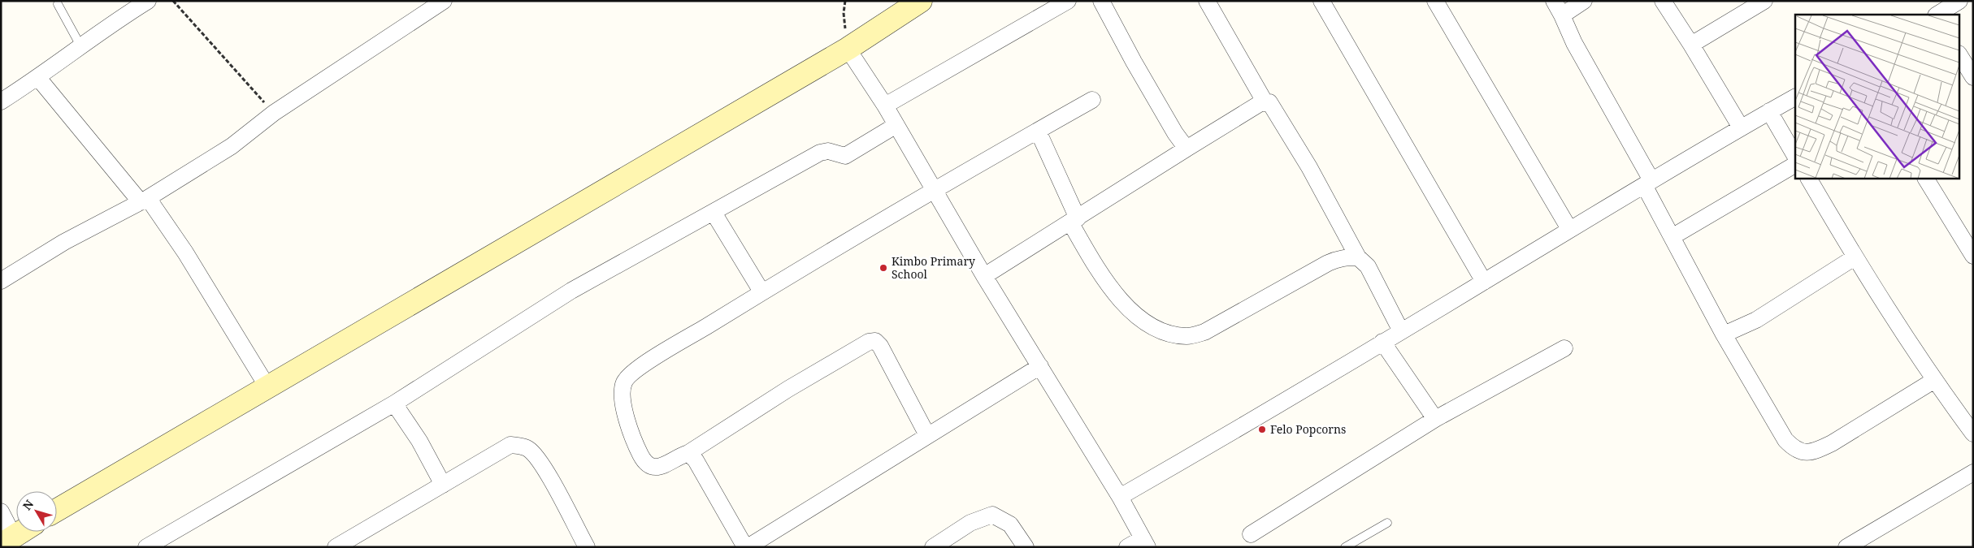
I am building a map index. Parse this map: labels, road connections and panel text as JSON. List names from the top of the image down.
{
  "places": ["Kimbo Primary School", "Felo Popcorns"],
  "north": "top left"
}
